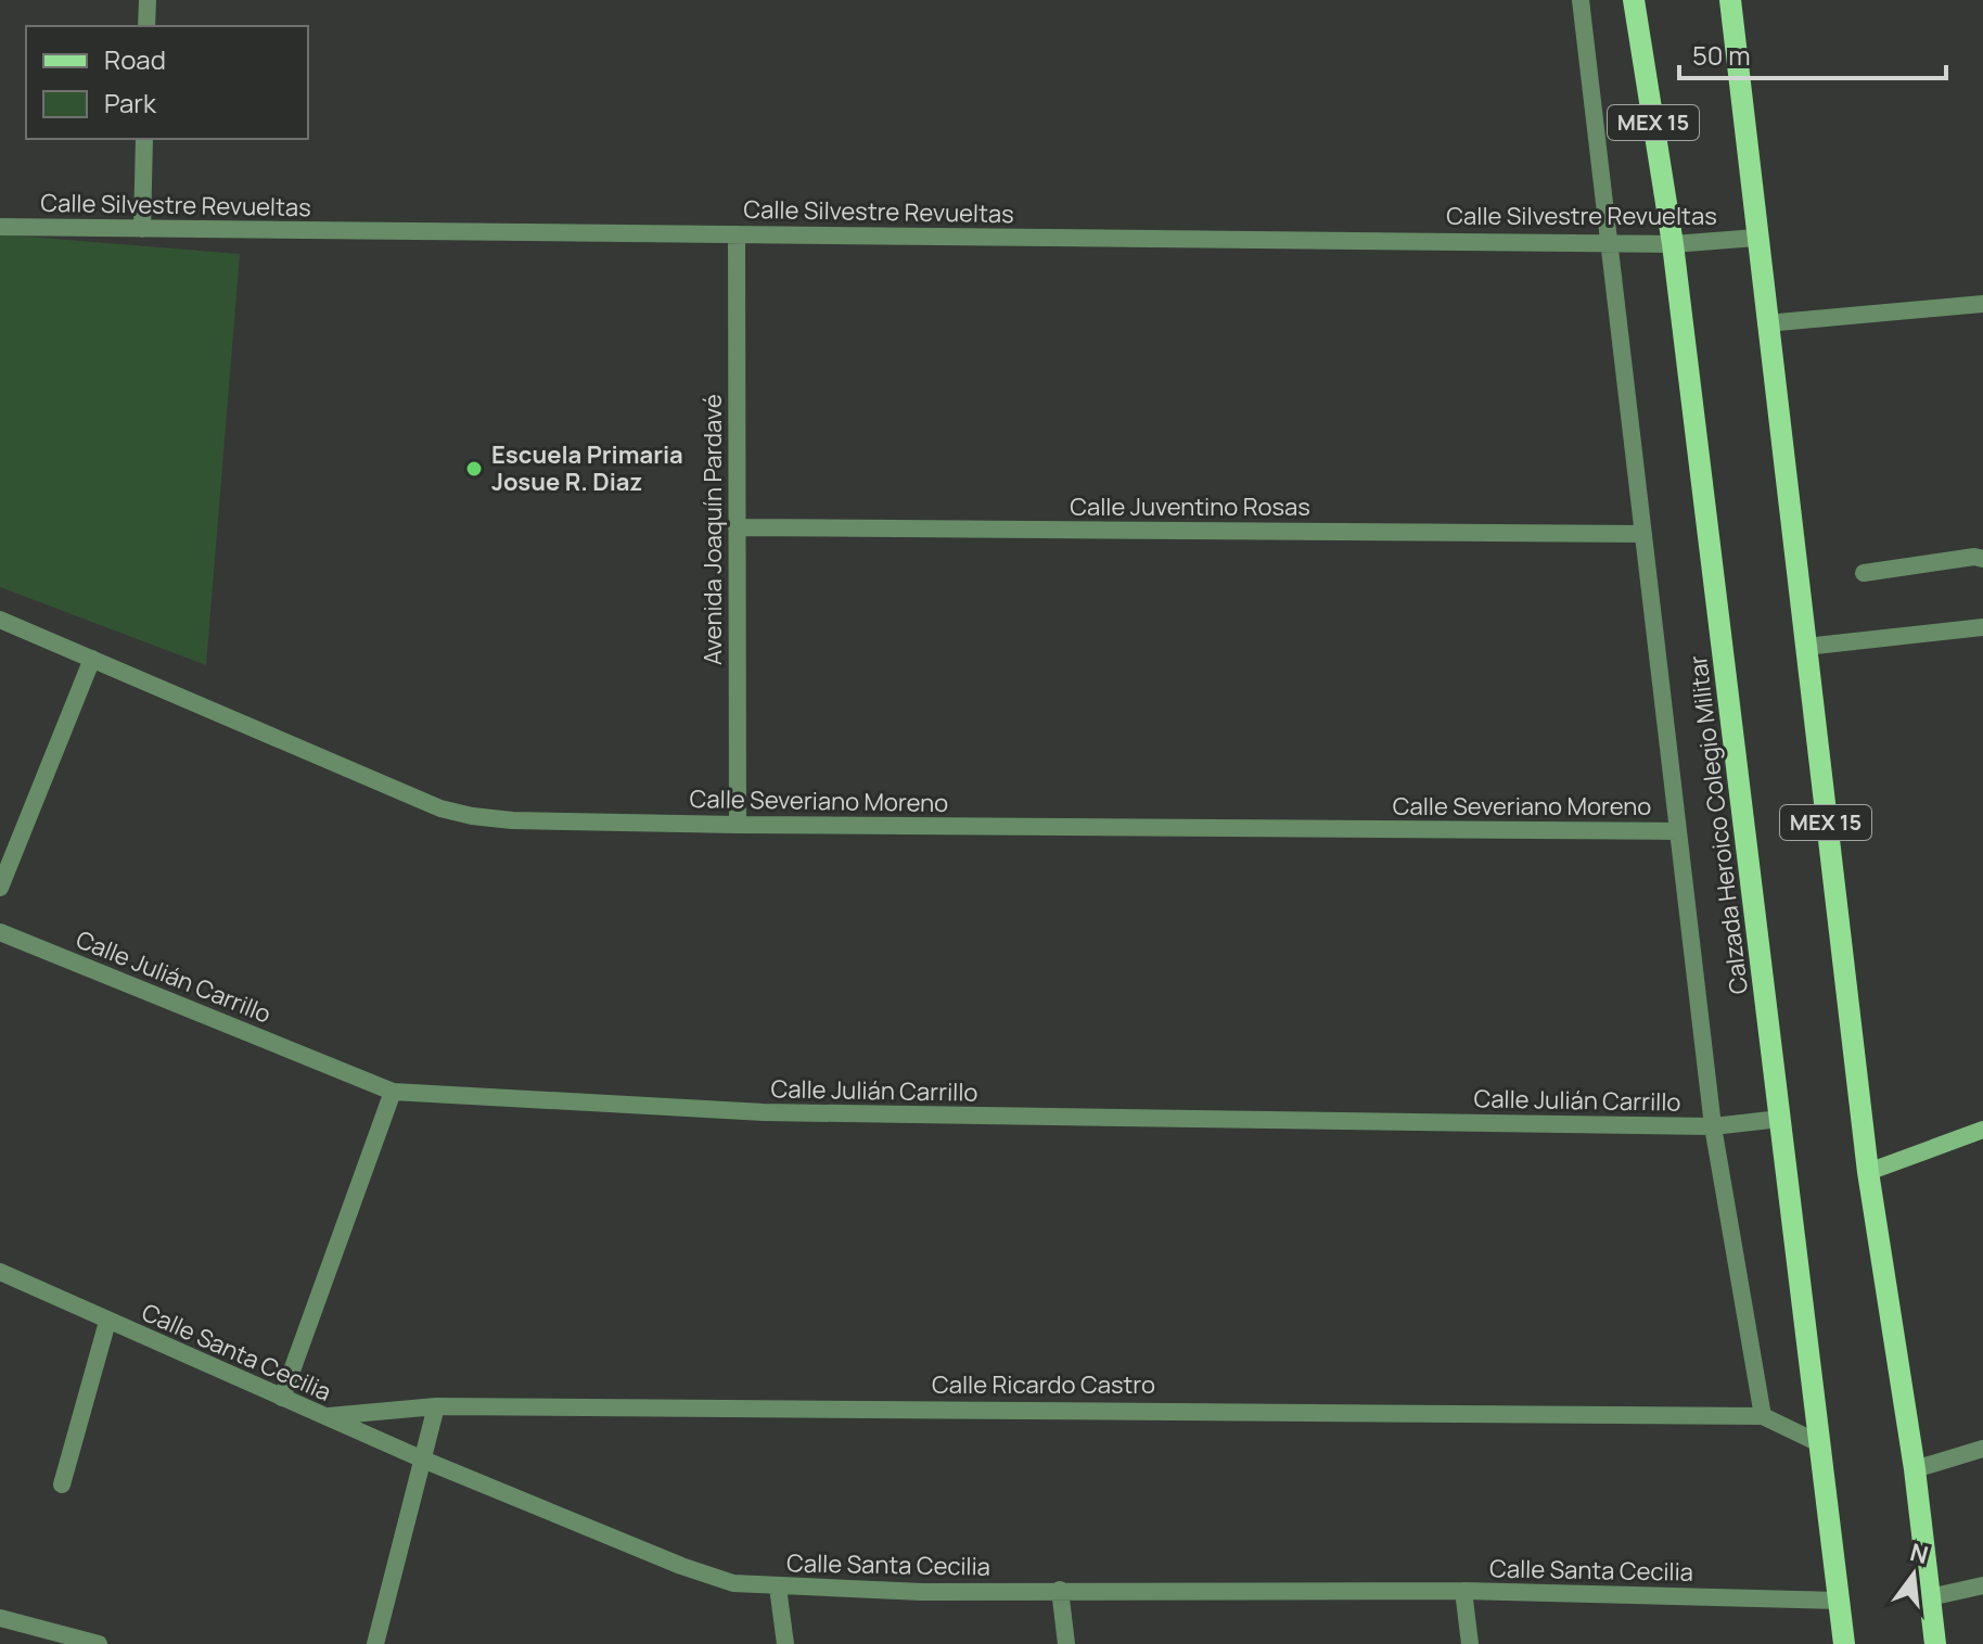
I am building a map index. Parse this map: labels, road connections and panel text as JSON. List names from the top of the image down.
{
  "streets": {
    "main road": ["MEX 15", "Calzada Heroico Colegio Militar"],
    "street": [
      "Calle Silvestre Revueltas",
      "Calle Juventino Rosas",
      "Avenida Joaquín Pardavé",
      "Calle Severiano Moreno",
      "Calle Julián Carrillo",
      "Calle Santa Cecilia",
      "Calle Ricardo Castro"
    ]
  },
  "crossings": [
    ["MEX 15", "Calle Silvestre Revueltas"],
    ["Calle Silvestre Revueltas", "Avenida Joaquín Pardavé"],
    ["Calle Silvestre Revueltas", "Calzada Heroico Colegio Militar"],
    ["Calle Juventino Rosas", "Avenida Joaquín Pardavé"],
    ["Avenida Joaquín Pardavé", "Calle Severiano Moreno"],
    ["Calzada Heroico Colegio Militar", "Calle Julián Carrillo"],
    ["Calzada Heroico Colegio Militar", "Calle Santa Cecilia"],
    ["Calle Santa Cecilia", "Calle Ricardo Castro"]
  ],
  "places": ["Escuela Primaria Josue R. Diaz"],
  "legend": ["Road", "Park"],
  "scale_bar": "50 m",
  "north": "top"
}
